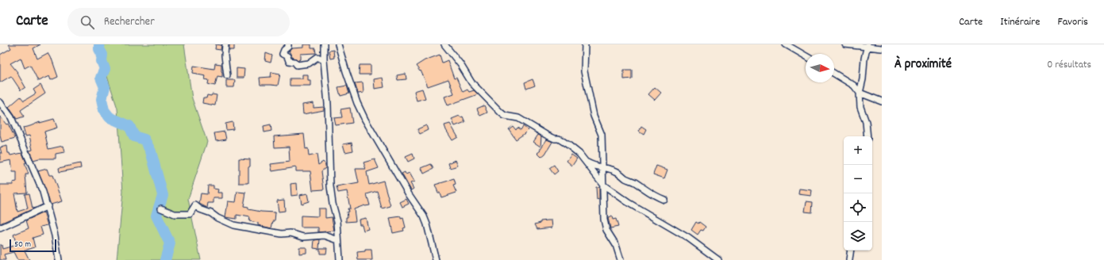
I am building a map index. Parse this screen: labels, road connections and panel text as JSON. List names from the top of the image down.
{
  "scale_bar": "50 m",
  "north": "right",
  "page": {
    "header": "Carte",
    "search": "Rechercher",
    "nav": ["Carte", "Itinéraire", "Favoris"],
    "heading": ["À proximité", "0 résultats"],
    "map_buttons": ["+", "−"],
    "scale": "50 m"
  }
}
